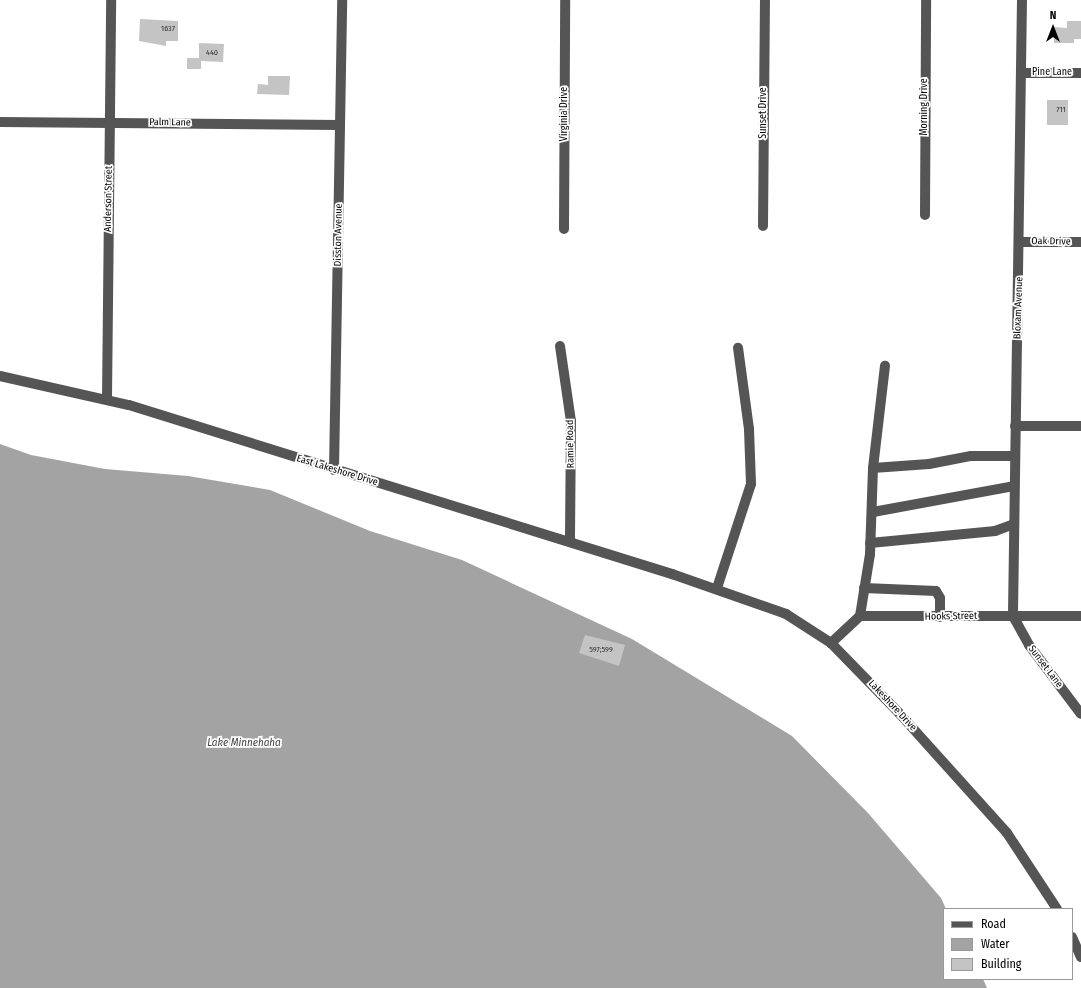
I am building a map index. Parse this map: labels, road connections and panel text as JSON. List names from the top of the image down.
{
  "streets": {
    "street": [
      "Pine Lane",
      "Morning Drive",
      "Sunset Drive",
      "Virginia Drive",
      "Palm Lane",
      "Anderson Street",
      "Disston Avenue",
      "Oak Drive",
      "Bloxam Avenue",
      "Ramie Road",
      "East Lakeshore Drive",
      "Hooks Street",
      "Sunset Lane",
      "Lakeshore Drive"
    ]
  },
  "crossings": [
    ["Pine Lane", "Bloxam Avenue"],
    ["Palm Lane", "Anderson Street"],
    ["Palm Lane", "Disston Avenue"],
    ["Anderson Street", "East Lakeshore Drive"],
    ["Disston Avenue", "East Lakeshore Drive"],
    ["Oak Drive", "Bloxam Avenue"],
    ["Bloxam Avenue", "Hooks Street"],
    ["Bloxam Avenue", "Sunset Lane"],
    ["Ramie Road", "East Lakeshore Drive"],
    ["East Lakeshore Drive", "Lakeshore Drive"],
    ["Hooks Street", "Sunset Lane"]
  ],
  "water": ["Lake Minnehaha"],
  "house_numbers": [
    "1637",
    "440",
    "711",
    "597;599"
  ],
  "legend": ["Road", "Water", "Building"],
  "north": "top"
}
